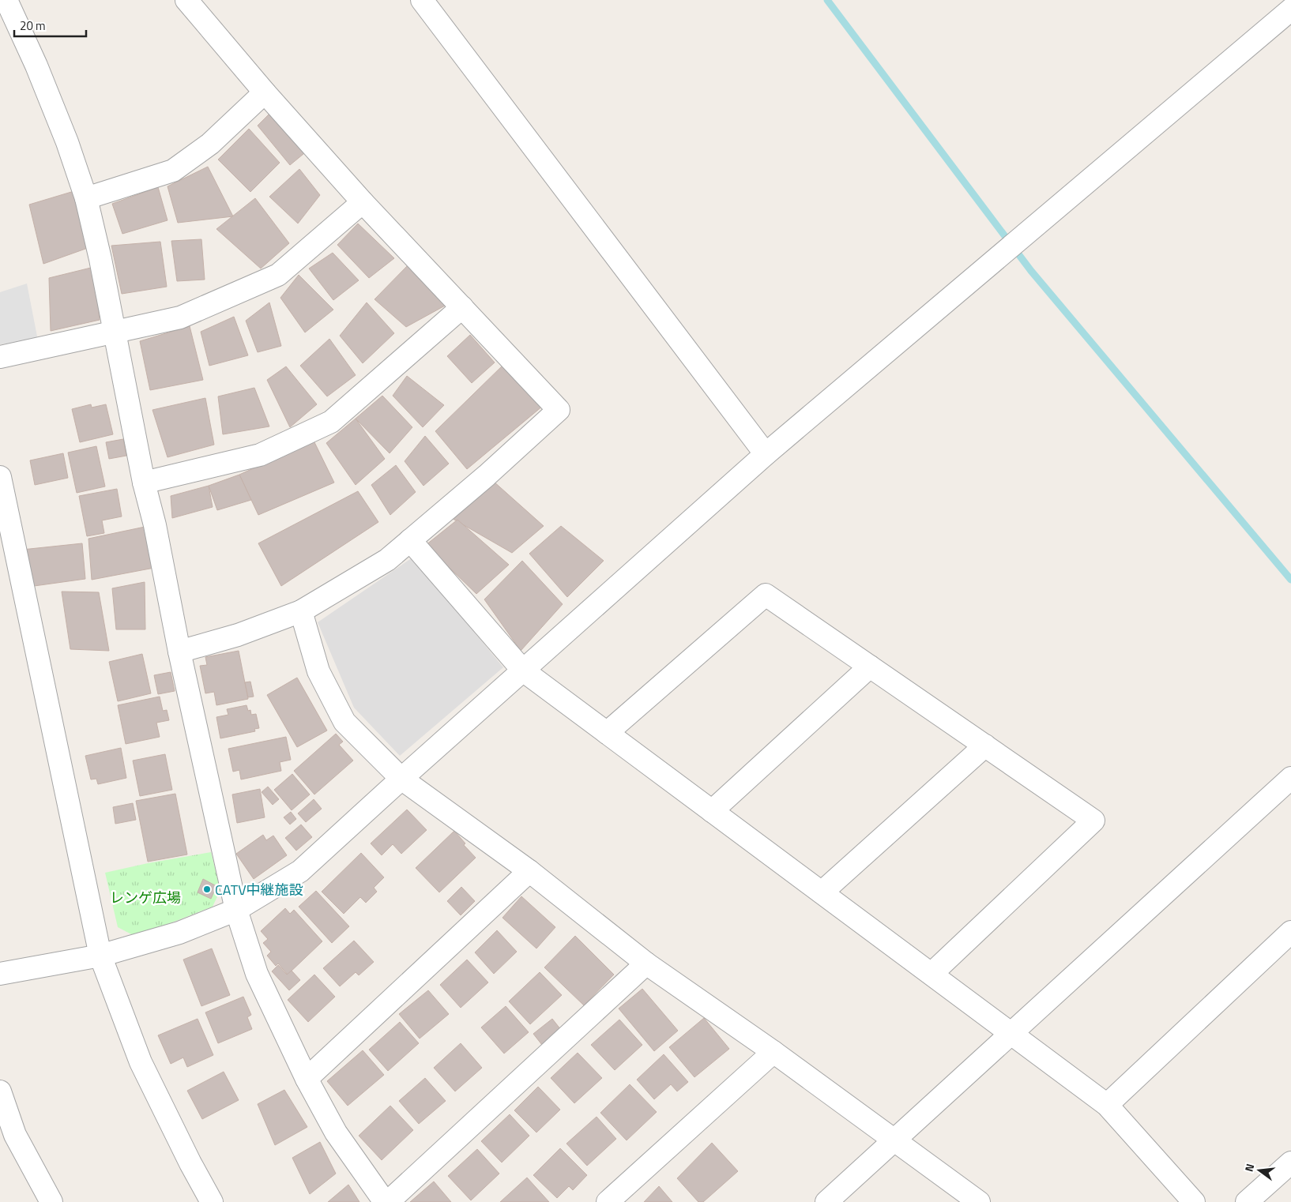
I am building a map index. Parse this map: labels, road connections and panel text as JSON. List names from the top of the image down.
{
  "parks": ["レンゲ広場"],
  "places": ["CATV中継施設"],
  "scale_bar": "20 m",
  "north": "left"
}
